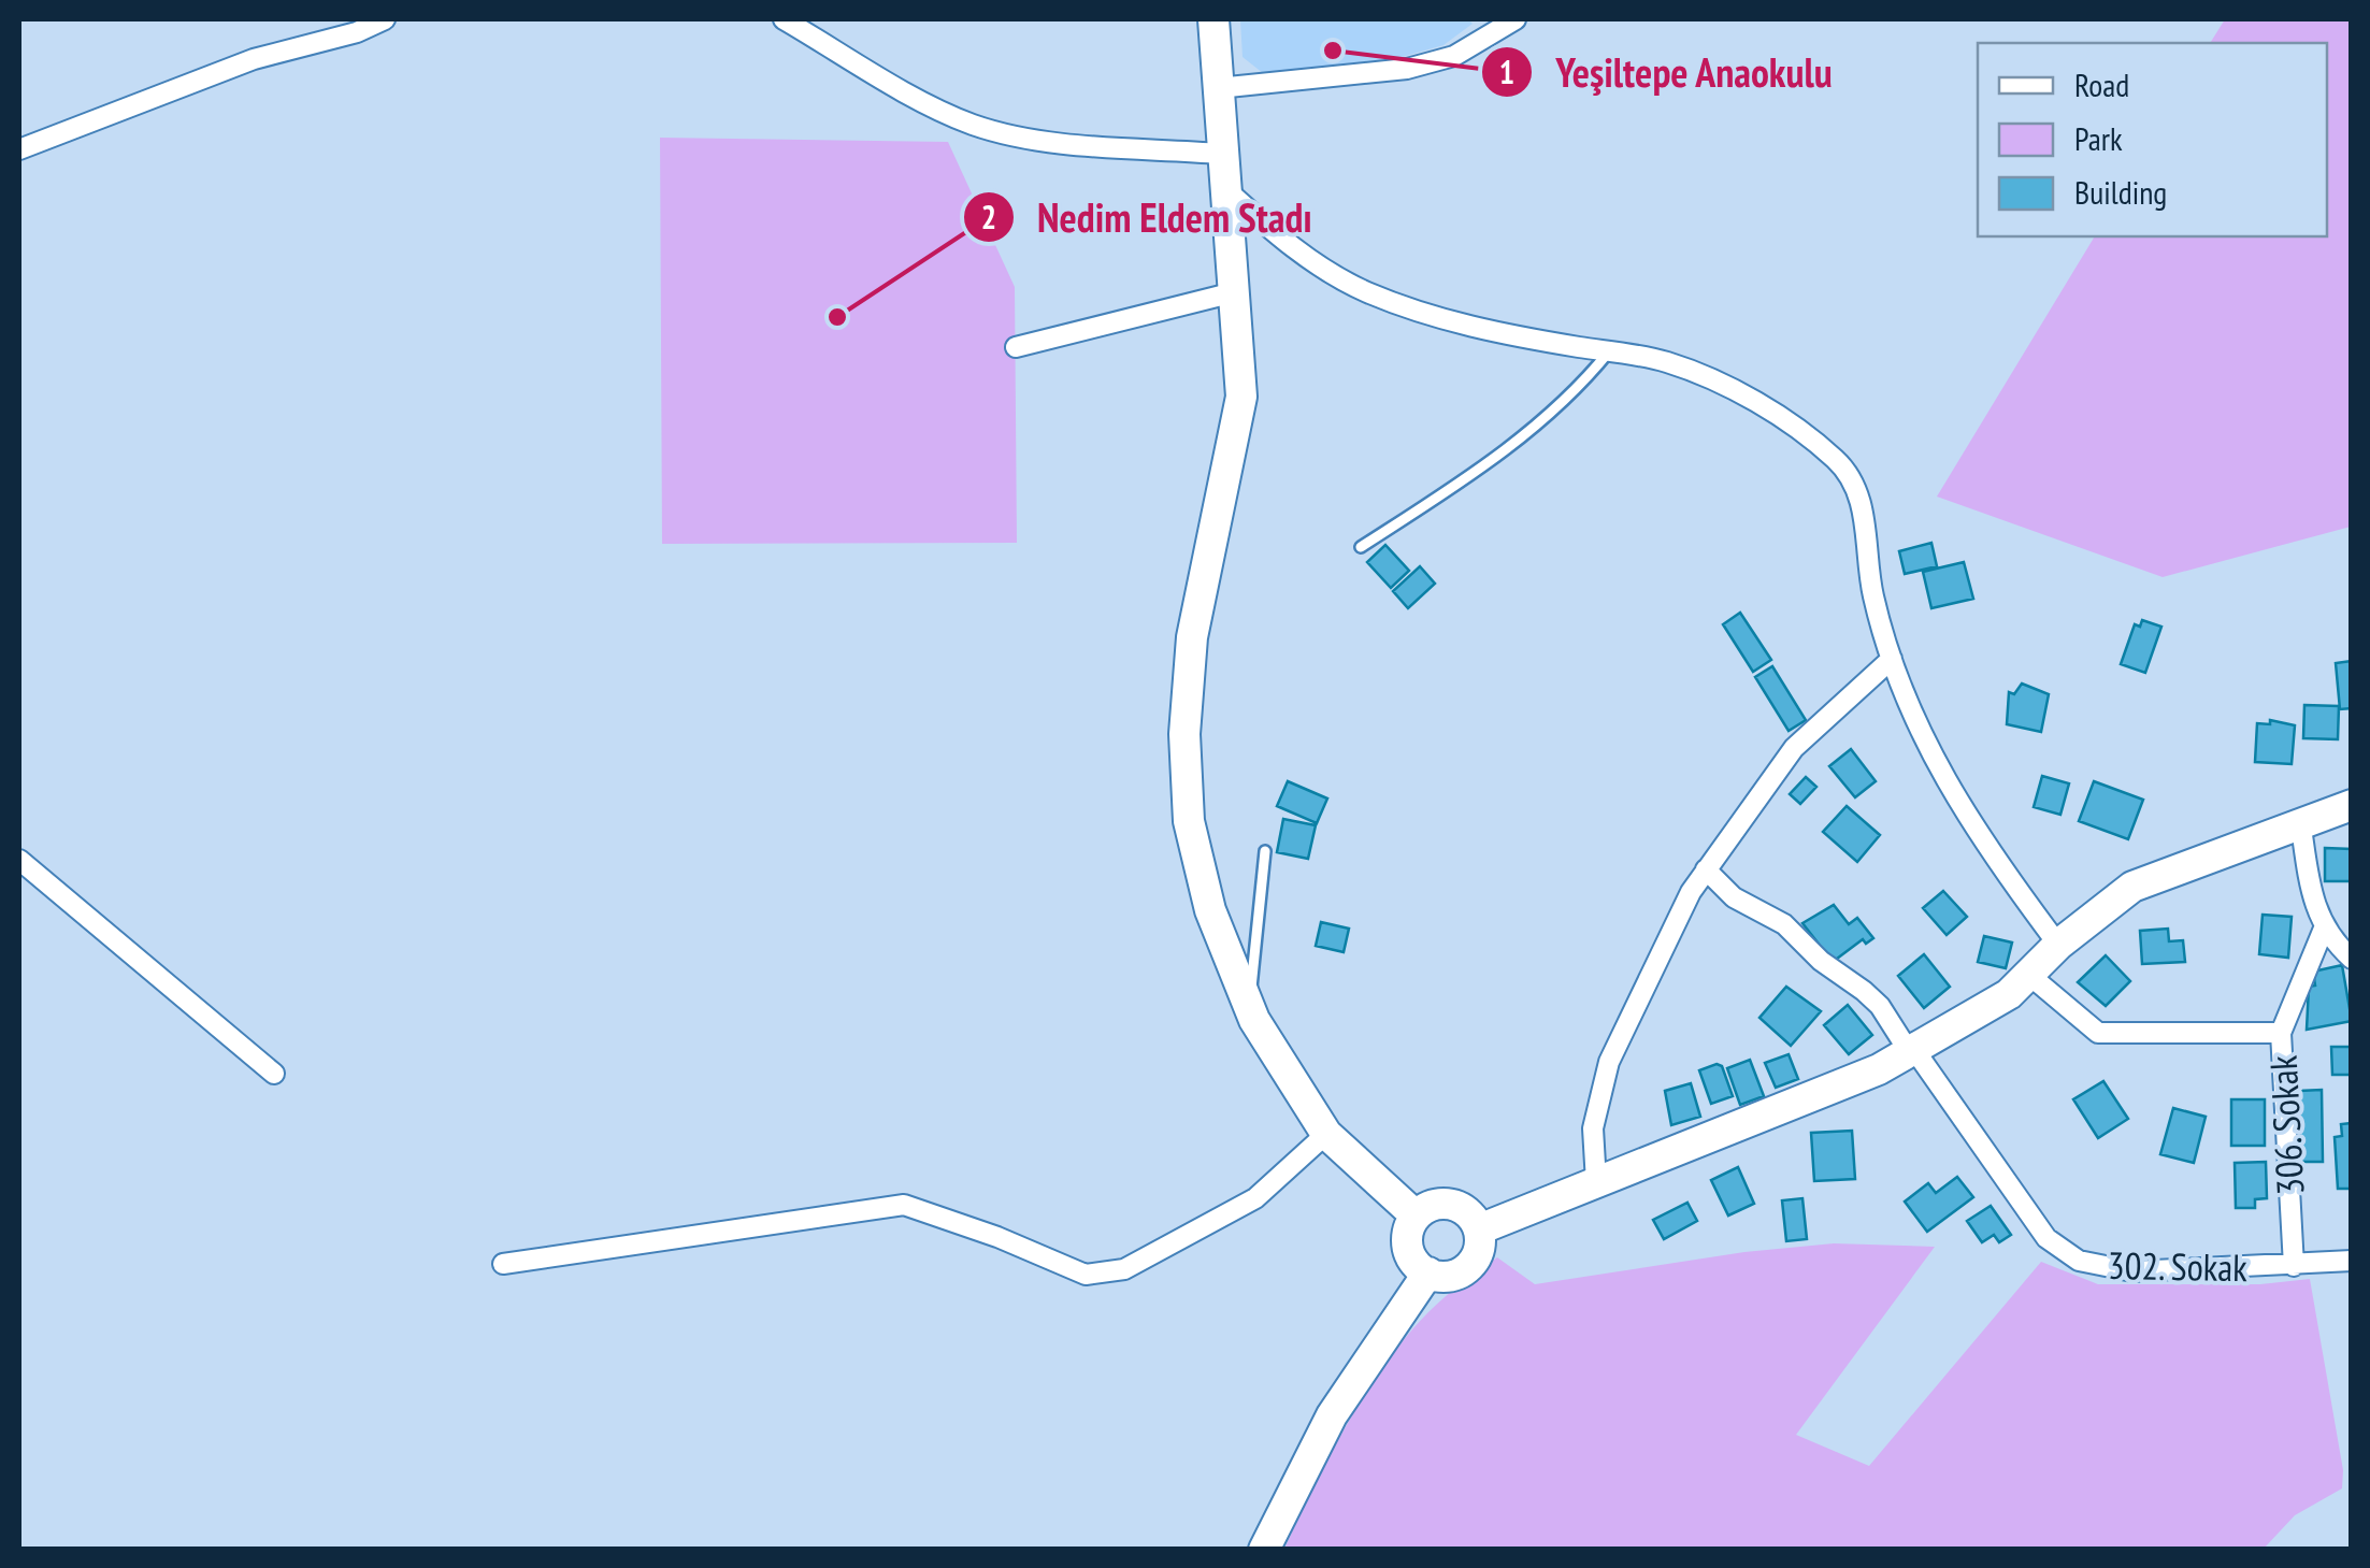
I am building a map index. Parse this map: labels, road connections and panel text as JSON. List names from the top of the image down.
{
  "streets": {
    "street": ["306. Sokak", "302. Sokak"]
  },
  "crossings": [
    ["306. Sokak", "302. Sokak"]
  ],
  "places": ["Yeşiltepe Anaokulu", "Nedim Eldem Stadı"],
  "legend": ["Road", "Park", "Building"]
}
